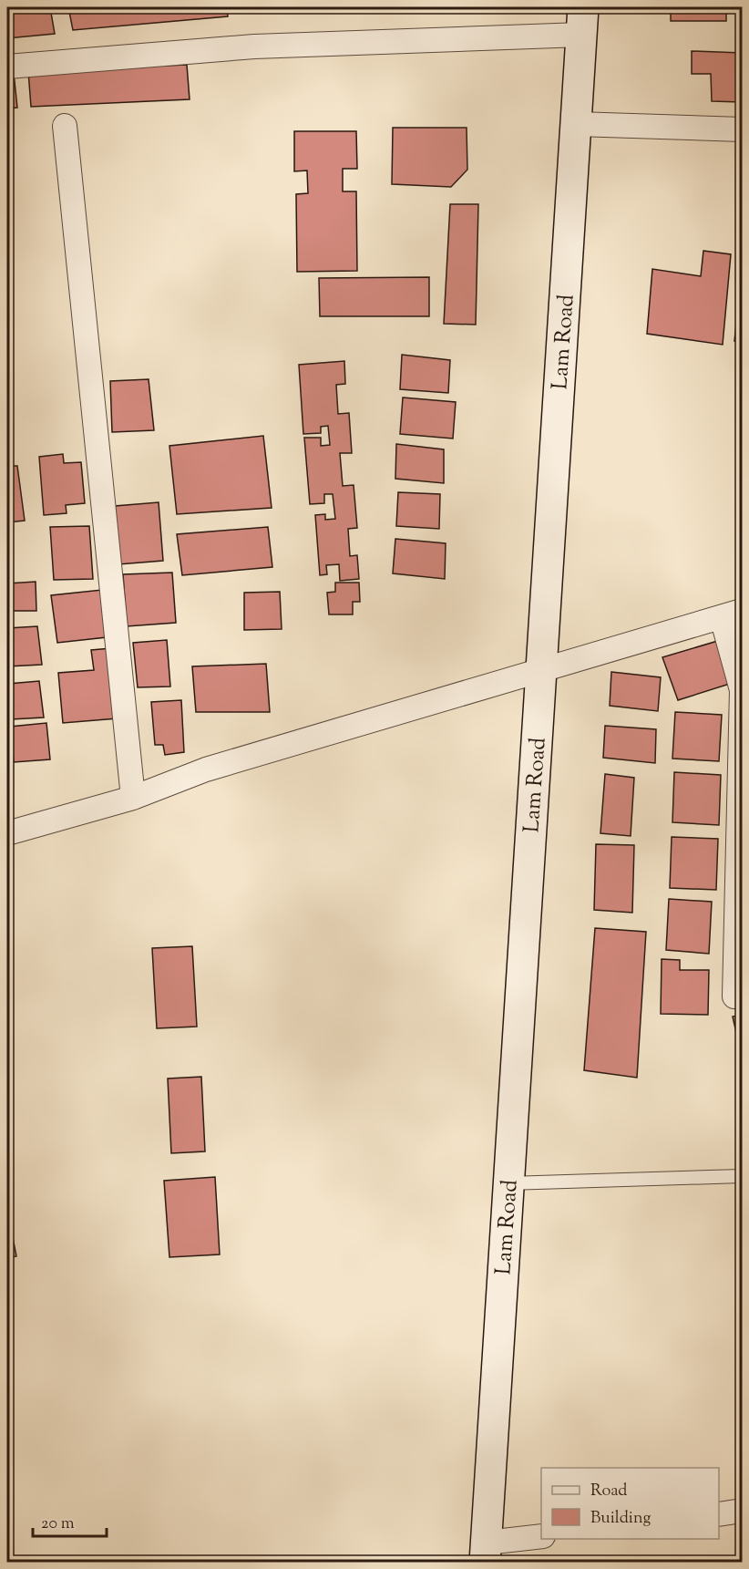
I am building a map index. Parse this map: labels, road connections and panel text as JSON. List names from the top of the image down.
{
  "streets": {
    "main road": ["Lam Road"]
  },
  "legend": ["Road", "Building"],
  "scale_bar": "20 m"
}
